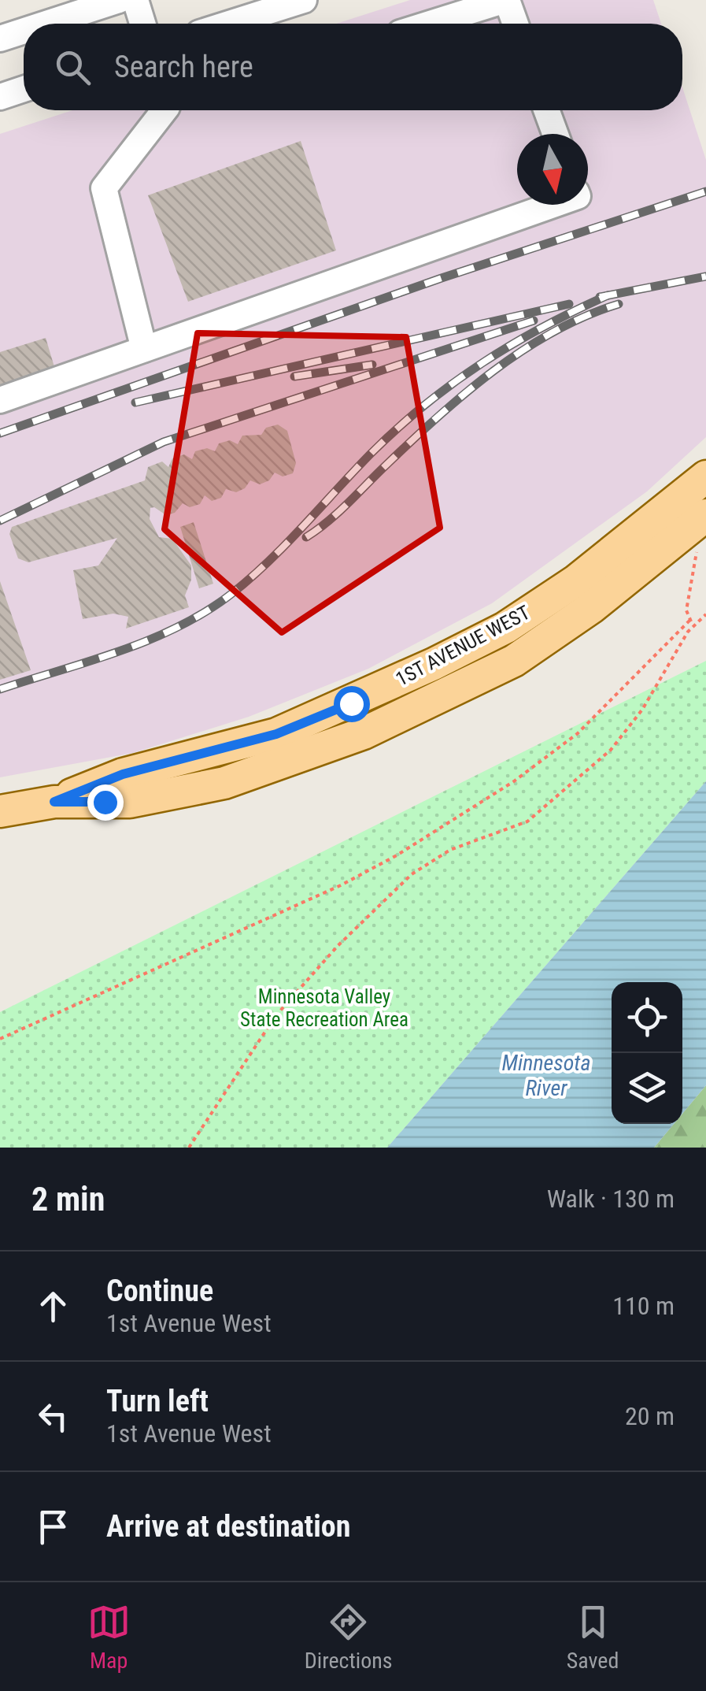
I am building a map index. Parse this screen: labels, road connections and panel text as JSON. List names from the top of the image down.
{
  "streets": {
    "main road": ["1ST AVENUE WEST"]
  },
  "water": ["Minnesota River"],
  "parks": ["Minnesota Valley State Recreation Area"],
  "north": "bottom",
  "page": {
    "search": "Search here",
    "heading": ["2 min", "Walk · 130 m"],
    "list": [
      ["Continue", "1st Avenue West", "110 m"],
      ["Turn left", "1st Avenue West", "20 m"],
      "Arrive at destination"
    ],
    "nav": ["Map", "Directions", "Saved"]
  }
}
